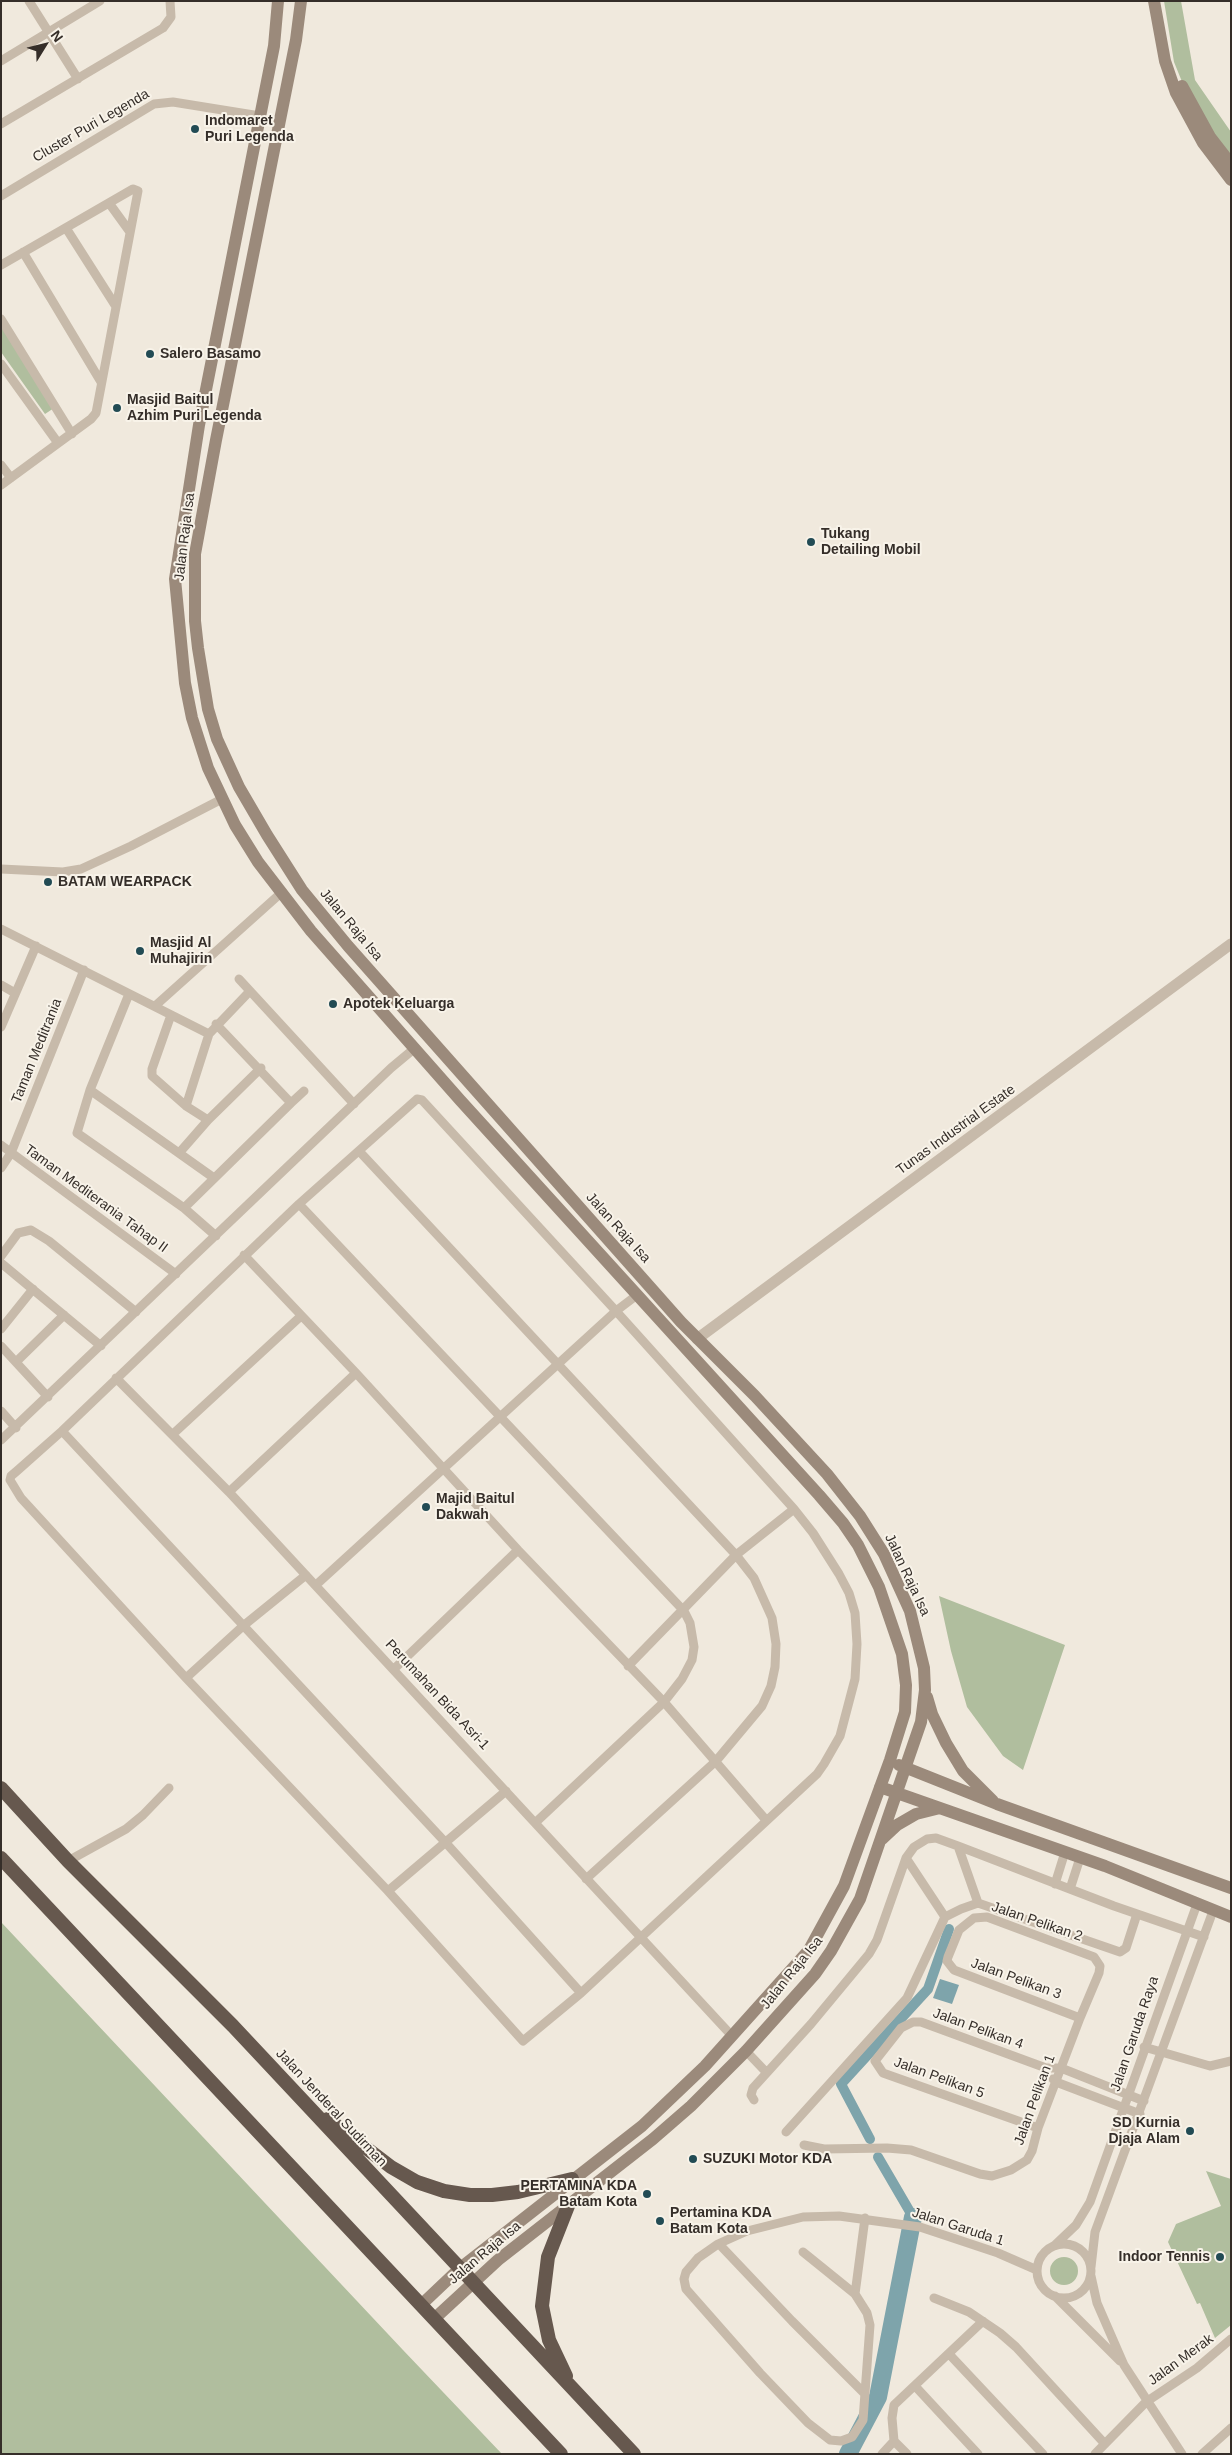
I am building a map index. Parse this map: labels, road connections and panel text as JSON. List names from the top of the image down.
{
  "streets": {
    "highway": ["Jalan Jenderal Sudirman"],
    "main road": ["Jalan Raja Isa"],
    "street": [
      "Cluster Puri Legenda",
      "Taman Meditrania",
      "Tunas Industrial Estate",
      "Taman Mediterania Tahap II",
      "Perumahan Bida Asri-1",
      "Jalan Pelikan 2",
      "Jalan Pelikan 3",
      "Jalan Pelikan 4",
      "Jalan Garuda Raya",
      "Jalan Pelikan 5",
      "Jalan Pelikan 1",
      "Jalan Garuda 1",
      "Jalan Merak"
    ]
  },
  "crossings": [
    ["Cluster Puri Legenda", "Jalan Raja Isa"],
    ["Jalan Raja Isa", "Tunas Industrial Estate"],
    ["Jalan Raja Isa", "Perumahan Bida Asri-1"],
    ["Jalan Raja Isa", "Jalan Jenderal Sudirman"],
    ["Taman Meditrania", "Taman Mediterania Tahap II"],
    ["Jalan Pelikan 2", "Jalan Pelikan 3"],
    ["Jalan Pelikan 2", "Jalan Pelikan 1"],
    ["Jalan Pelikan 3", "Jalan Pelikan 1"],
    ["Jalan Pelikan 4", "Jalan Pelikan 5"],
    ["Jalan Garuda Raya", "Jalan Garuda 1"],
    ["Jalan Pelikan 5", "Jalan Pelikan 1"]
  ],
  "places": [
    "Indomaret Puri Legenda",
    "Salero Basamo",
    "Masjid Baitul Azhim Puri Legenda",
    "Tukang Detailing Mobil",
    "BATAM WEARPACK",
    "Masjid Al Muhajirin",
    "Apotek Keluarga",
    "Majid Baitul Dakwah",
    "SD Kurnia Djaja Alam",
    "SUZUKI Motor KDA",
    "PERTAMINA KDA Batam Kota",
    "Pertamina KDA Batam Kota",
    "Indoor Tennis"
  ],
  "north": "top right"
}
